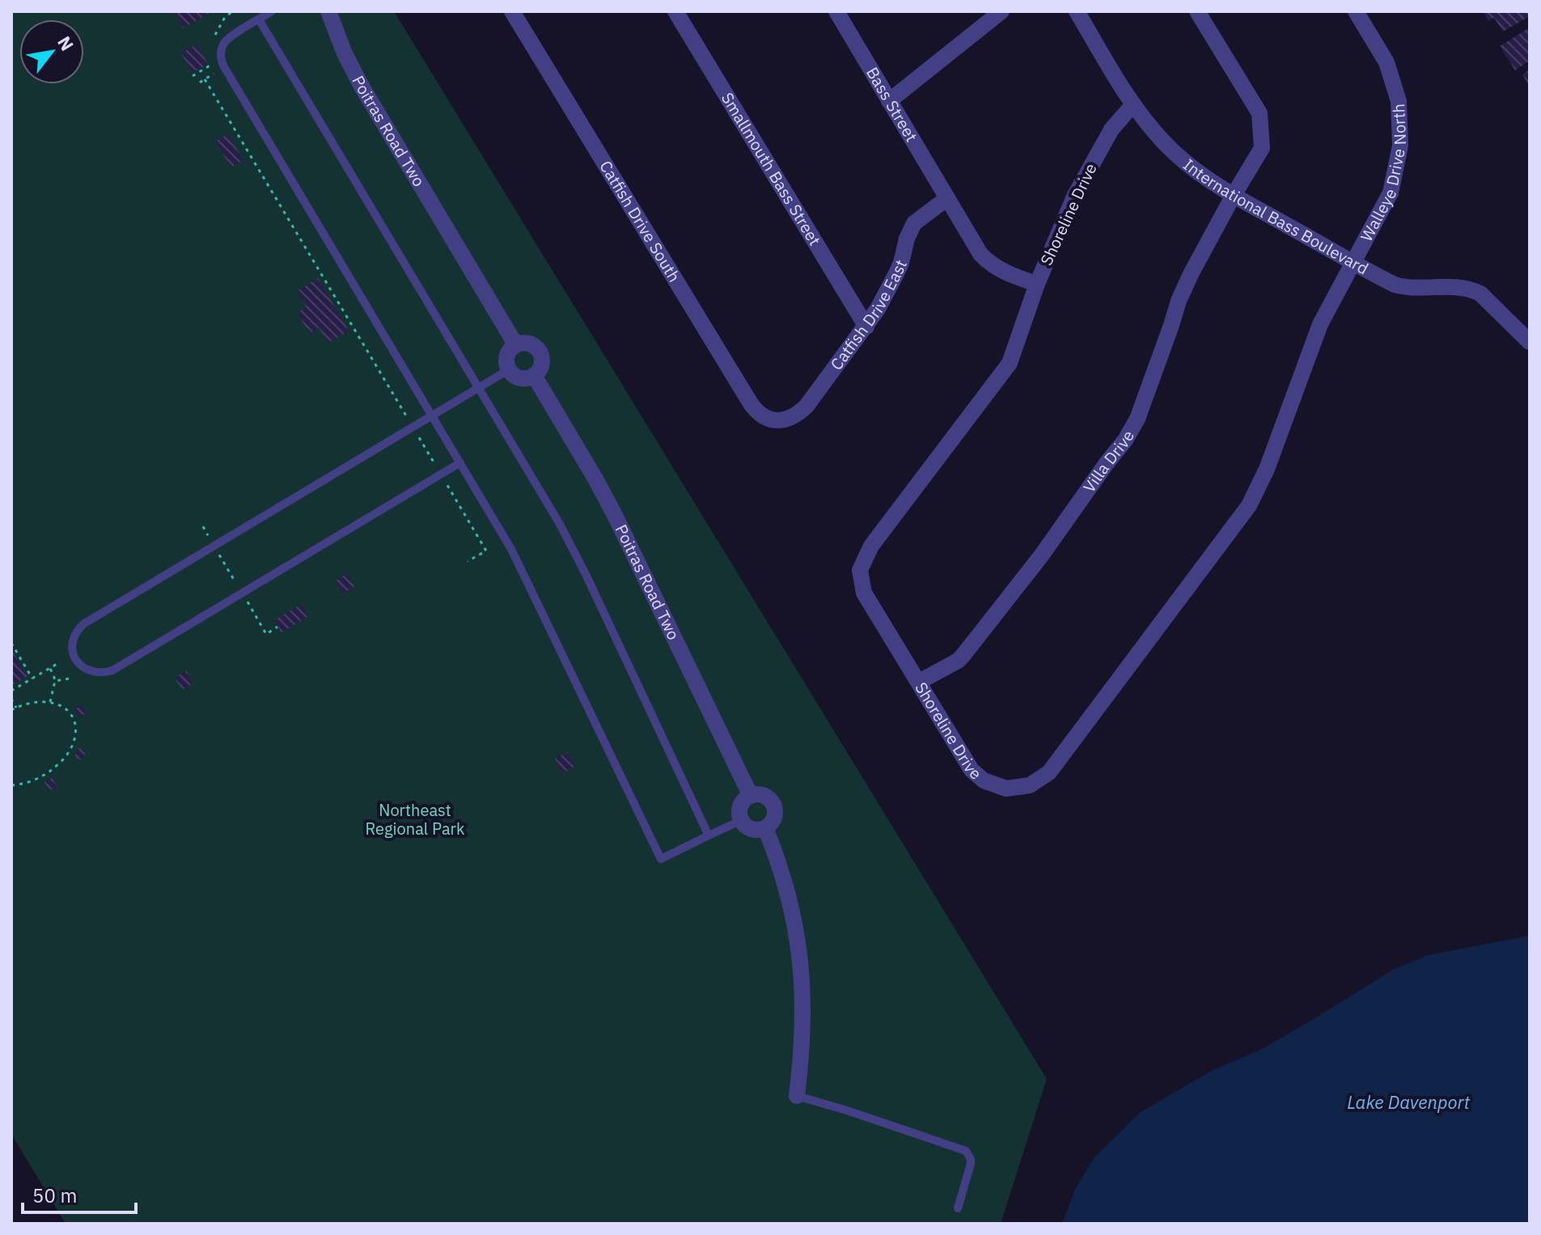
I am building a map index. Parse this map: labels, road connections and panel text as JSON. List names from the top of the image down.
{
  "streets": {
    "street": [
      "Bass Street",
      "Poitras Road Two",
      "Smallmouth Bass Street",
      "Walleye Drive North",
      "Shoreline Drive",
      "International Bass Boulevard",
      "Catfish Drive South",
      "Catfish Drive East",
      "Villa Drive"
    ]
  },
  "crossings": [
    ["Bass Street", "Shoreline Drive"],
    ["Bass Street", "Catfish Drive East"],
    ["Smallmouth Bass Street", "Catfish Drive East"],
    ["Walleye Drive North", "Shoreline Drive"],
    ["Walleye Drive North", "International Bass Boulevard"],
    ["Shoreline Drive", "International Bass Boulevard"],
    ["Shoreline Drive", "Villa Drive"],
    ["International Bass Boulevard", "Villa Drive"],
    ["Catfish Drive South", "Catfish Drive East"]
  ],
  "water": ["Lake Davenport"],
  "parks": ["Northeast Regional Park"],
  "scale_bar": "50 m",
  "north": "top right"
}
